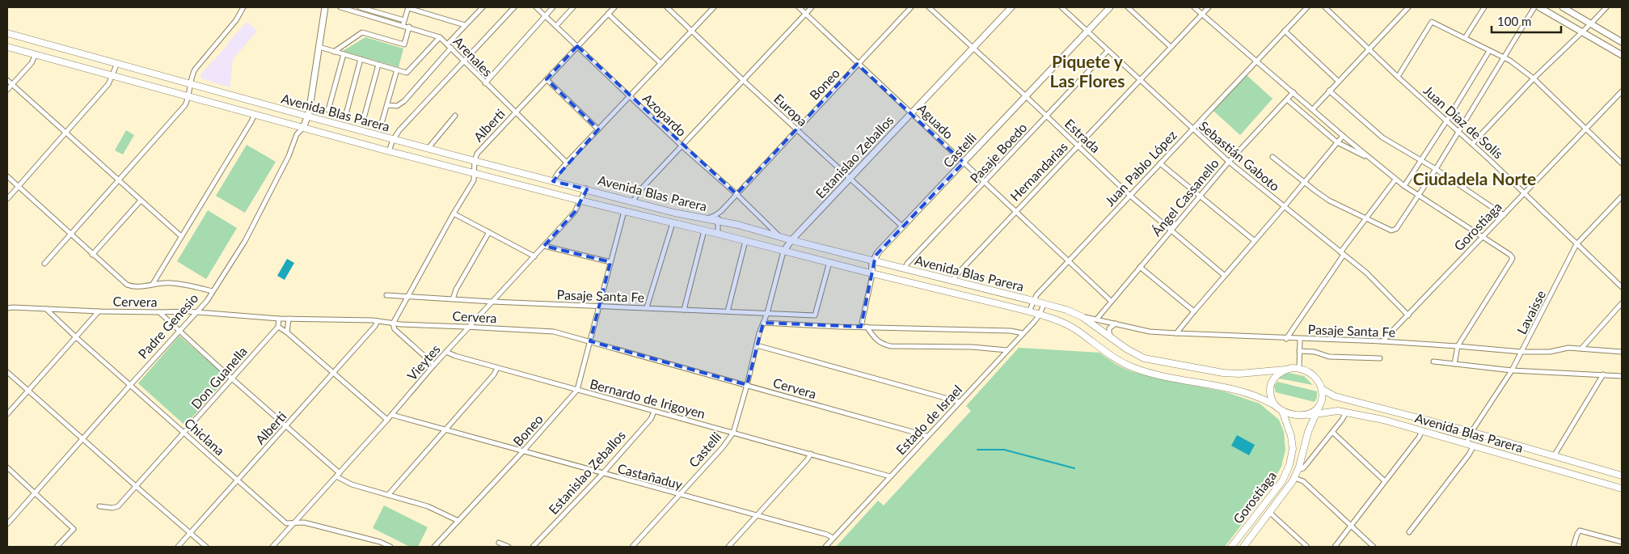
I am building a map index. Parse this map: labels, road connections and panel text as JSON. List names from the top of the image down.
{
  "streets": {
    "main road": [
      "Avenida Blas Parera",
      "Castelli",
      "Estanislao Zeballos",
      "Gorostiaga",
      "Padre Genesio"
    ],
    "street": [
      "Arenales",
      "Boneo",
      "Europa",
      "Azopardo",
      "Aguado",
      "Juan Díaz de Solís",
      "Alberti",
      "Estrada",
      "Pasaje Boedo",
      "Sebastián Gaboto",
      "Juan Pablo López",
      "Hernandarias",
      "Ángel Cassanello",
      "Pasaje Santa Fe",
      "Cervera",
      "Lavaisse",
      "Vieytes",
      "Don Guanella",
      "Bernardo de Irigoyen",
      "Estado de Israel",
      "Chiclana",
      "Castañaduy"
    ]
  },
  "crossings": [
    ["Arenales", "Alberti"],
    ["Boneo", "Europa"],
    ["Boneo", "Avenida Blas Parera"],
    ["Boneo", "Azopardo"],
    ["Boneo", "Aguado"],
    ["Boneo", "Pasaje Santa Fe"],
    ["Boneo", "Cervera"],
    ["Boneo", "Bernardo de Irigoyen"],
    ["Boneo", "Castañaduy"],
    ["Europa", "Castelli"],
    ["Europa", "Estanislao Zeballos"],
    ["Avenida Blas Parera", "Azopardo"],
    ["Avenida Blas Parera", "Alberti"],
    ["Avenida Blas Parera", "Castelli"],
    ["Avenida Blas Parera", "Pasaje Boedo"],
    ["Avenida Blas Parera", "Estanislao Zeballos"],
    ["Avenida Blas Parera", "Juan Pablo López"],
    ["Avenida Blas Parera", "Hernandarias"],
    ["Avenida Blas Parera", "Gorostiaga"],
    ["Avenida Blas Parera", "Pasaje Santa Fe"],
    ["Avenida Blas Parera", "Lavaisse"],
    ["Avenida Blas Parera", "Padre Genesio"],
    ["Avenida Blas Parera", "Vieytes"],
    ["Avenida Blas Parera", "Estado de Israel"],
    ["Azopardo", "Alberti"],
    ["Aguado", "Castelli"],
    ["Aguado", "Pasaje Boedo"],
    ["Aguado", "Estanislao Zeballos"],
    ["Aguado", "Juan Pablo López"],
    ["Aguado", "Hernandarias"],
    ["Aguado", "Ángel Cassanello"],
    ["Juan Díaz de Solís", "Gorostiaga"],
    ["Juan Díaz de Solís", "Lavaisse"],
    ["Alberti", "Pasaje Santa Fe"],
    ["Alberti", "Cervera"],
    ["Alberti", "Chiclana"],
    ["Estrada", "Castelli"],
    ["Estrada", "Pasaje Boedo"],
    ["Estrada", "Estanislao Zeballos"],
    ["Estrada", "Juan Pablo López"],
    ["Estrada", "Hernandarias"],
    ["Estrada", "Ángel Cassanello"],
    ["Castelli", "Sebastián Gaboto"],
    ["Castelli", "Estanislao Zeballos"],
    ["Castelli", "Cervera"],
    ["Castelli", "Bernardo de Irigoyen"],
    ["Castelli", "Castañaduy"],
    ["Pasaje Boedo", "Sebastián Gaboto"],
    ["Sebastián Gaboto", "Juan Pablo López"],
    ["Sebastián Gaboto", "Hernandarias"],
    ["Sebastián Gaboto", "Ángel Cassanello"],
    ["Sebastián Gaboto", "Gorostiaga"],
    ["Estanislao Zeballos", "Pasaje Santa Fe"],
    ["Estanislao Zeballos", "Bernardo de Irigoyen"],
    ["Estanislao Zeballos", "Castañaduy"],
    ["Ángel Cassanello", "Pasaje Santa Fe"],
    ["Gorostiaga", "Pasaje Santa Fe"],
    ["Pasaje Santa Fe", "Lavaisse"],
    ["Pasaje Santa Fe", "Vieytes"],
    ["Cervera", "Padre Genesio"],
    ["Cervera", "Vieytes"],
    ["Cervera", "Estado de Israel"],
    ["Cervera", "Chiclana"],
    ["Padre Genesio", "Chiclana"],
    ["Vieytes", "Bernardo de Irigoyen"],
    ["Vieytes", "Chiclana"],
    ["Vieytes", "Castañaduy"],
    ["Don Guanella", "Chiclana"],
    ["Bernardo de Irigoyen", "Estado de Israel"],
    ["Estado de Israel", "Castañaduy"]
  ],
  "districts": ["Piquete y Las Flores", "Ciudadela Norte"],
  "scale_bar": "100 m"
}
